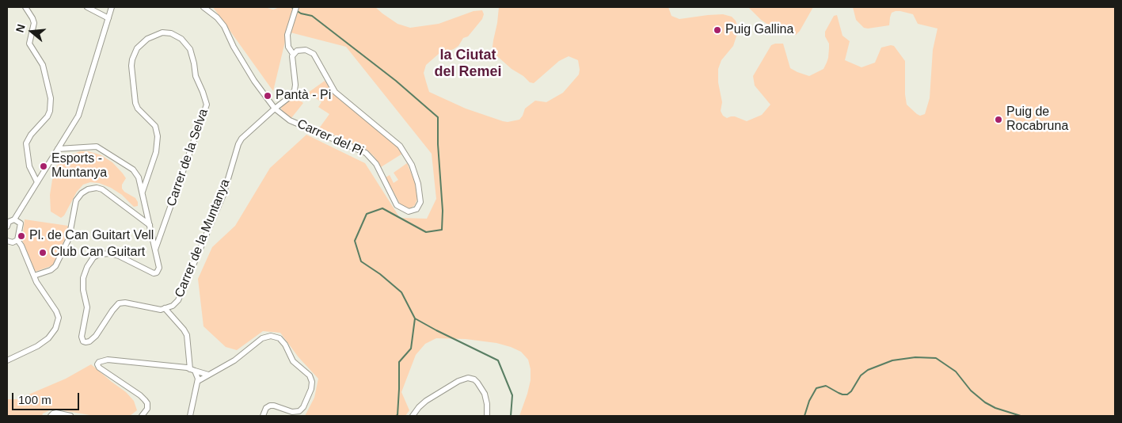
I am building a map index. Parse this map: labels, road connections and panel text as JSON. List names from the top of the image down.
{
  "streets": {
    "street": ["Carrer del Pi", "Carrer de la Selva", "Carrer de la Muntanya"]
  },
  "crossings": [
    ["Carrer del Pi", "Carrer de la Muntanya"],
    ["Carrer de la Selva", "Carrer de la Muntanya"]
  ],
  "districts": ["la Ciutat del Remei"],
  "places": [
    "Puig Gallina",
    "Pantà - Pi",
    "Puig de Rocabruna",
    "Esports - Muntanya",
    "Pl. de Can Guitart Vell",
    "Club Can Guitart"
  ],
  "scale_bar": "100 m",
  "north": "left"
}
